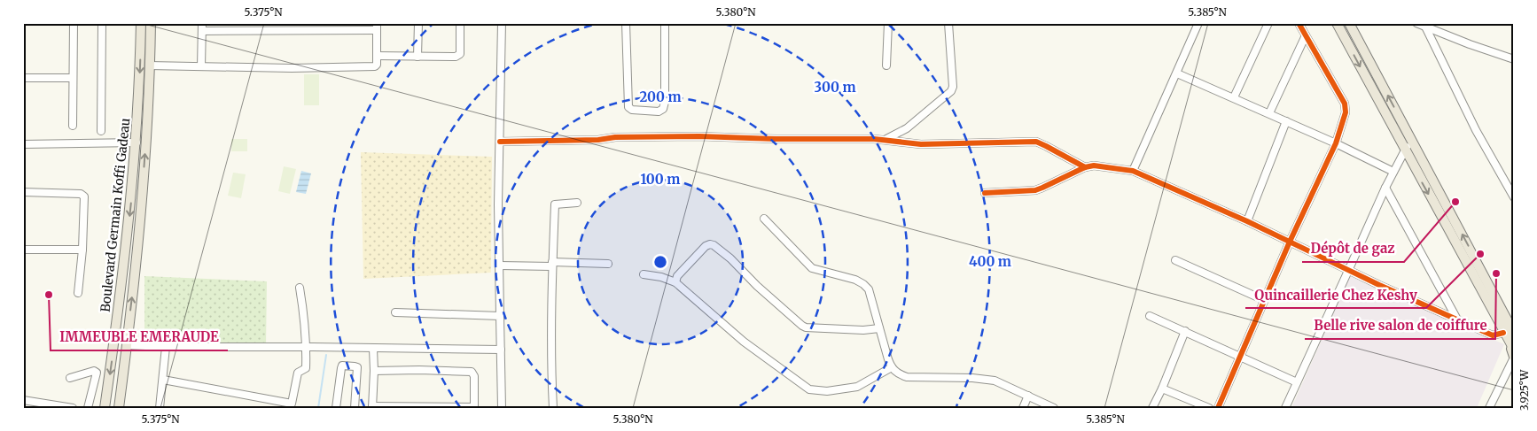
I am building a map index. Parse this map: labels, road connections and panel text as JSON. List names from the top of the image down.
{
  "streets": {
    "main road": ["Boulevard Germain Koffi Gadeau"]
  },
  "places": [
    "Dépôt de gaz",
    "Quincaillerie Chez Keshy",
    "Belle rive salon de coiffure",
    "IMMEUBLE EMERAUDE"
  ],
  "coordinates": [
    "5.375°N",
    "5.380°N",
    "5.385°N",
    "3.925°W"
  ],
  "rings": [
    "300 m",
    "200 m",
    "100 m",
    "400 m"
  ]
}
